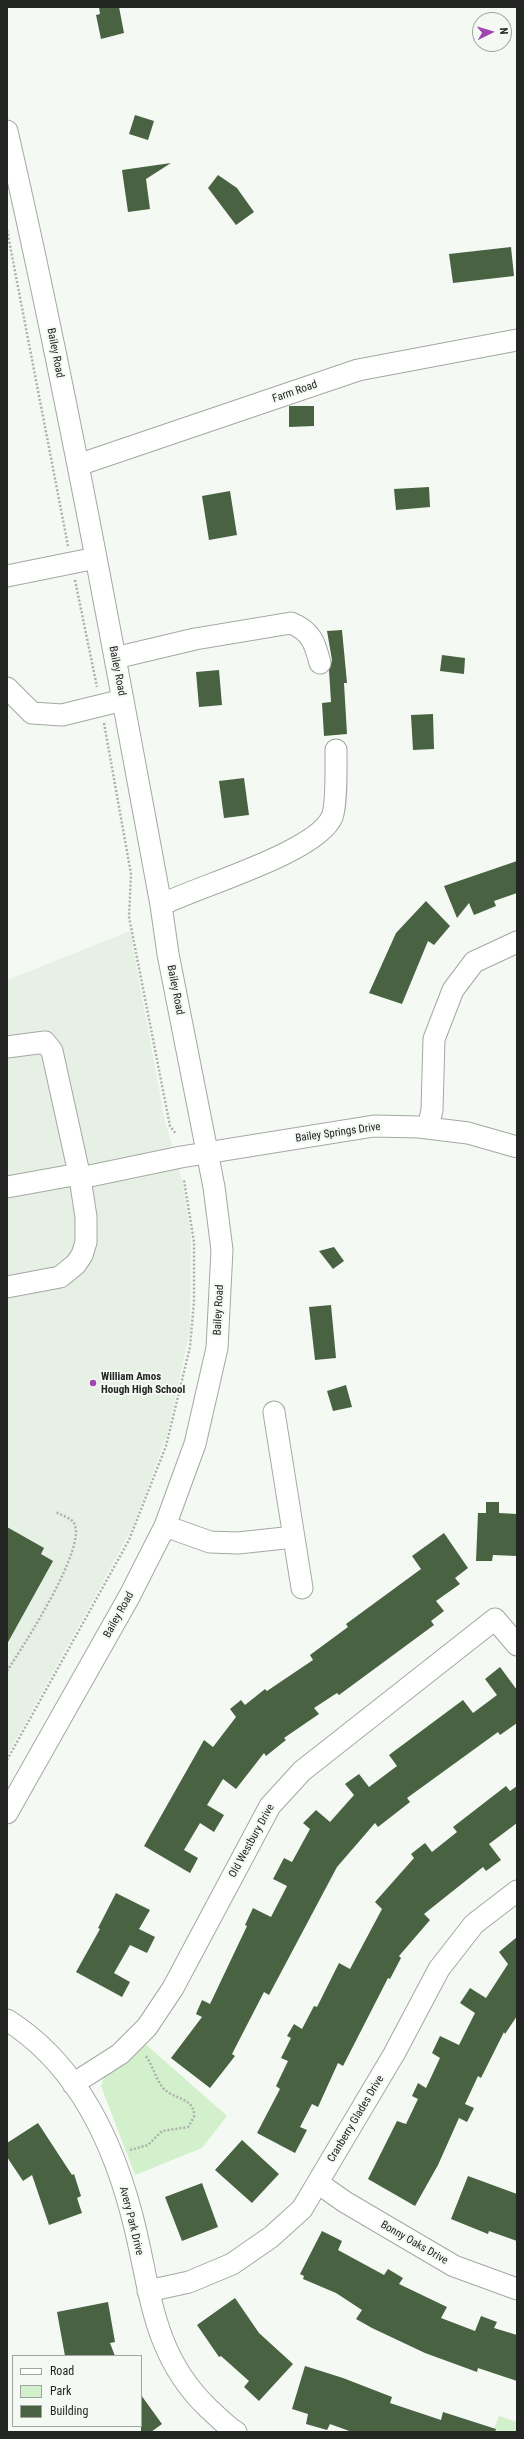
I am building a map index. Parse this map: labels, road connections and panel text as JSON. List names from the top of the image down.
{
  "streets": {
    "street": [
      "Bailey Road",
      "Farm Road",
      "Bailey Springs Drive",
      "Old Westbury Drive",
      "Cranberry Glades Drive",
      "Avery Park Drive",
      "Bonny Oaks Drive"
    ]
  },
  "crossings": [
    ["Bailey Road", "Farm Road"],
    ["Bailey Road", "Bailey Springs Drive"],
    ["Old Westbury Drive", "Avery Park Drive"],
    ["Cranberry Glades Drive", "Avery Park Drive"],
    ["Cranberry Glades Drive", "Bonny Oaks Drive"]
  ],
  "places": ["William Amos Hough High School"],
  "legend": ["Road", "Park", "Building"],
  "north": "right"
}
